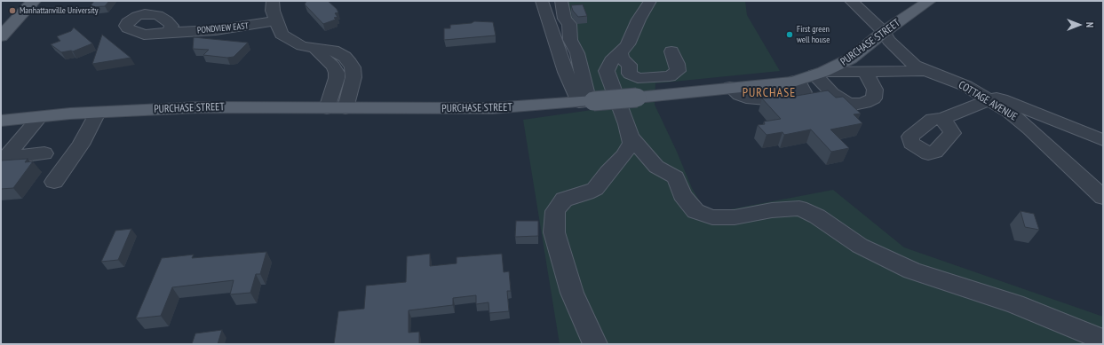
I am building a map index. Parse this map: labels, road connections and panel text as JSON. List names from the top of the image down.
{
  "streets": {
    "main road": ["PURCHASE STREET"],
    "street": ["PONDVIEW EAST", "COTTAGE AVENUE"]
  },
  "crossings": [
    ["PURCHASE STREET", "COTTAGE AVENUE"]
  ],
  "districts": ["PURCHASE"],
  "places": ["Manhattanville University", "First green well house"],
  "north": "right"
}
